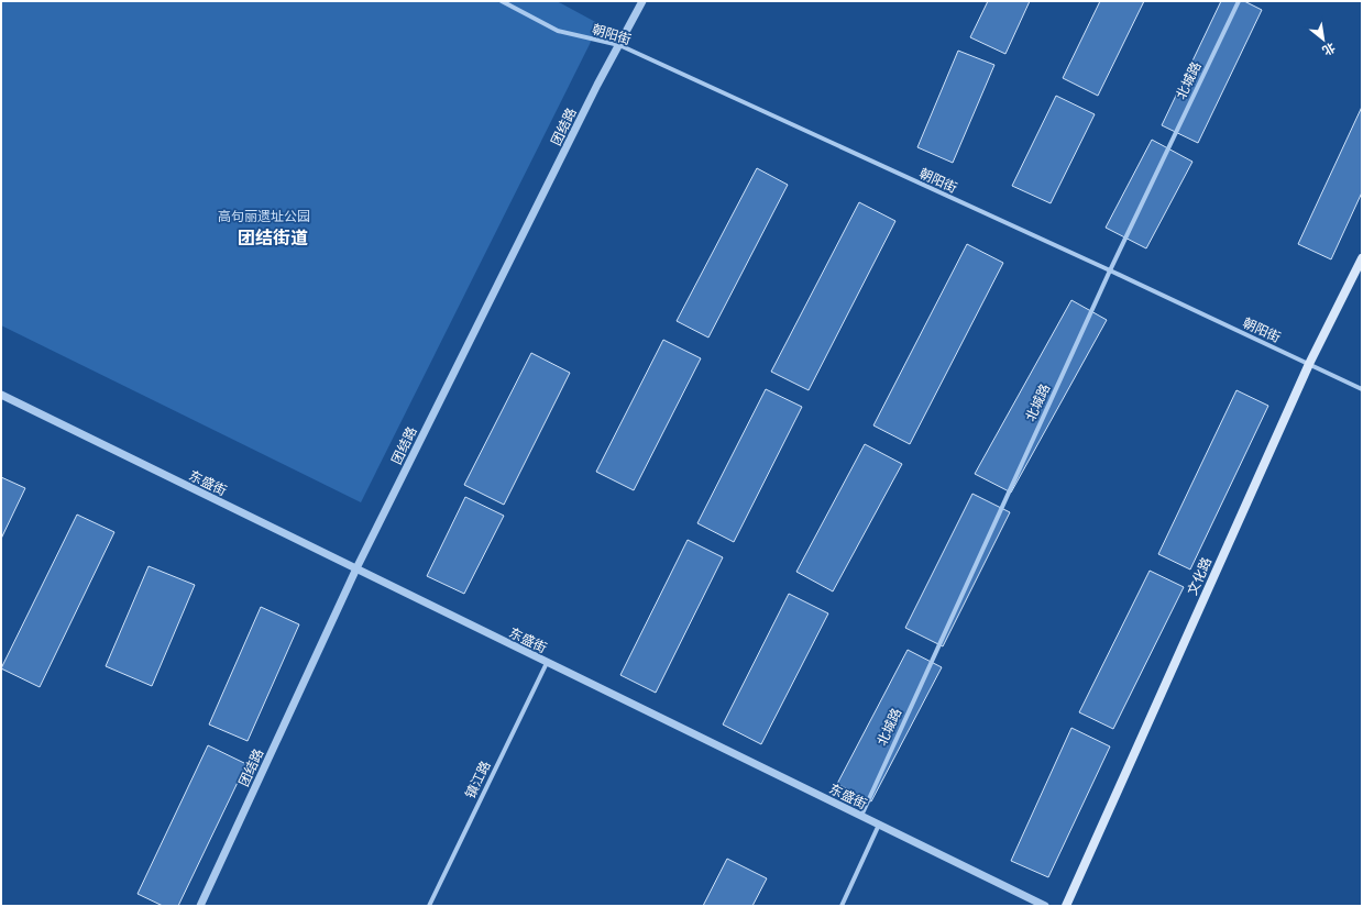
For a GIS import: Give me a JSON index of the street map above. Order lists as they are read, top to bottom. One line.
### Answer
{"streets":{"main road":["文化路"],"street":["朝阳街","北城路","团结路","东盛街","镇江路"]},"crossings":[["朝阳街","北城路"],["朝阳街","团结路"],["朝阳街","文化路"],["北城路","东盛街"],["团结路","东盛街"],["东盛街","镇江路"]],"districts":["团结街道"],"parks":["高句丽遗址公园"],"north":"bottom right"}
